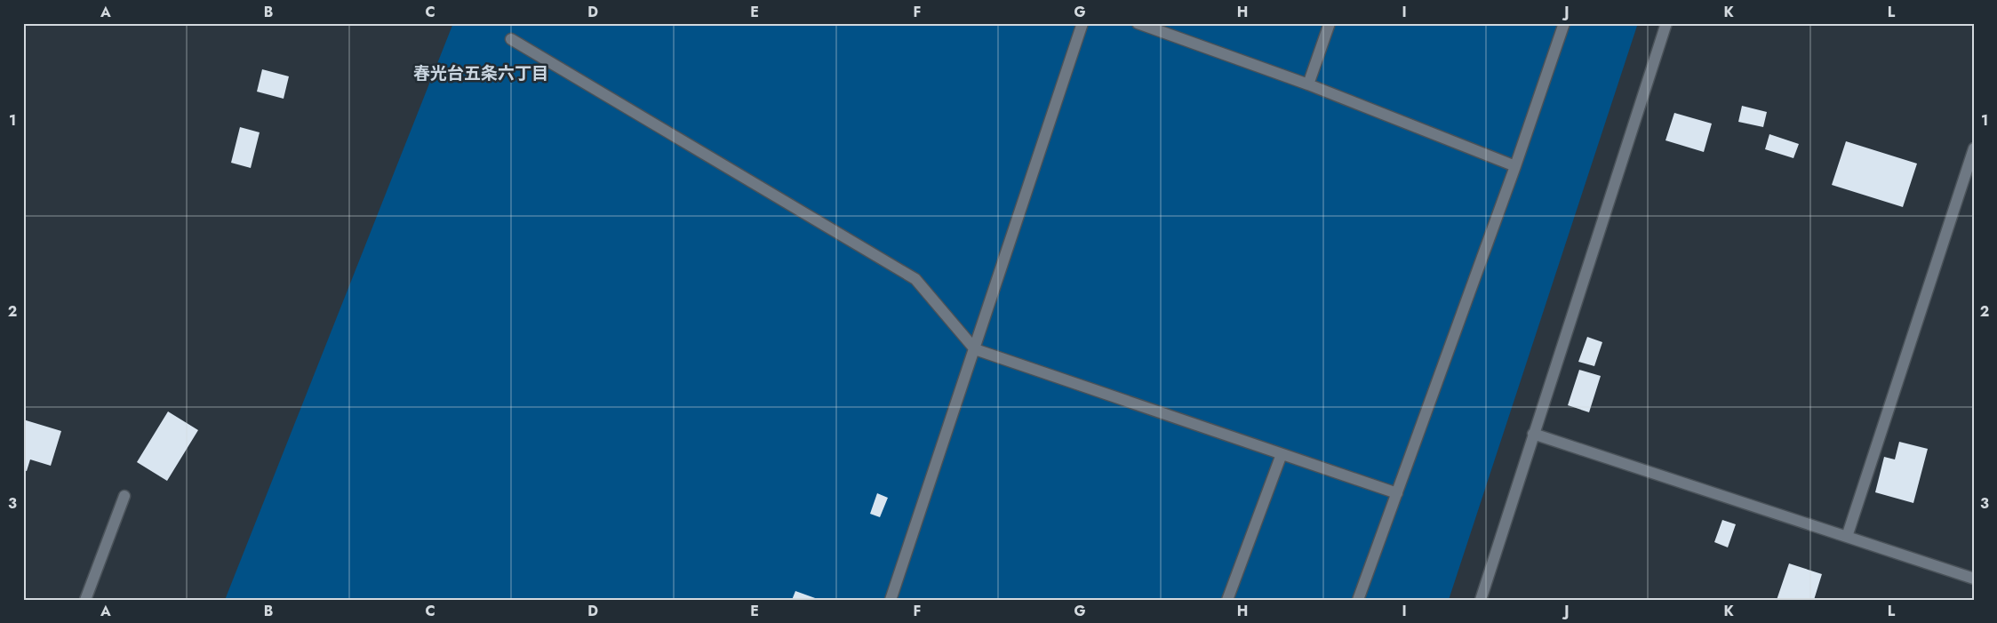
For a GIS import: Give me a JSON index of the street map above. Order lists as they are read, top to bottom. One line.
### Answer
{"districts":["春光台五条六丁目"],"grid":{"columns":["A","B","C","D","E","F","G","H","I","J","K","L"],"rows":["1","2","3"]}}
